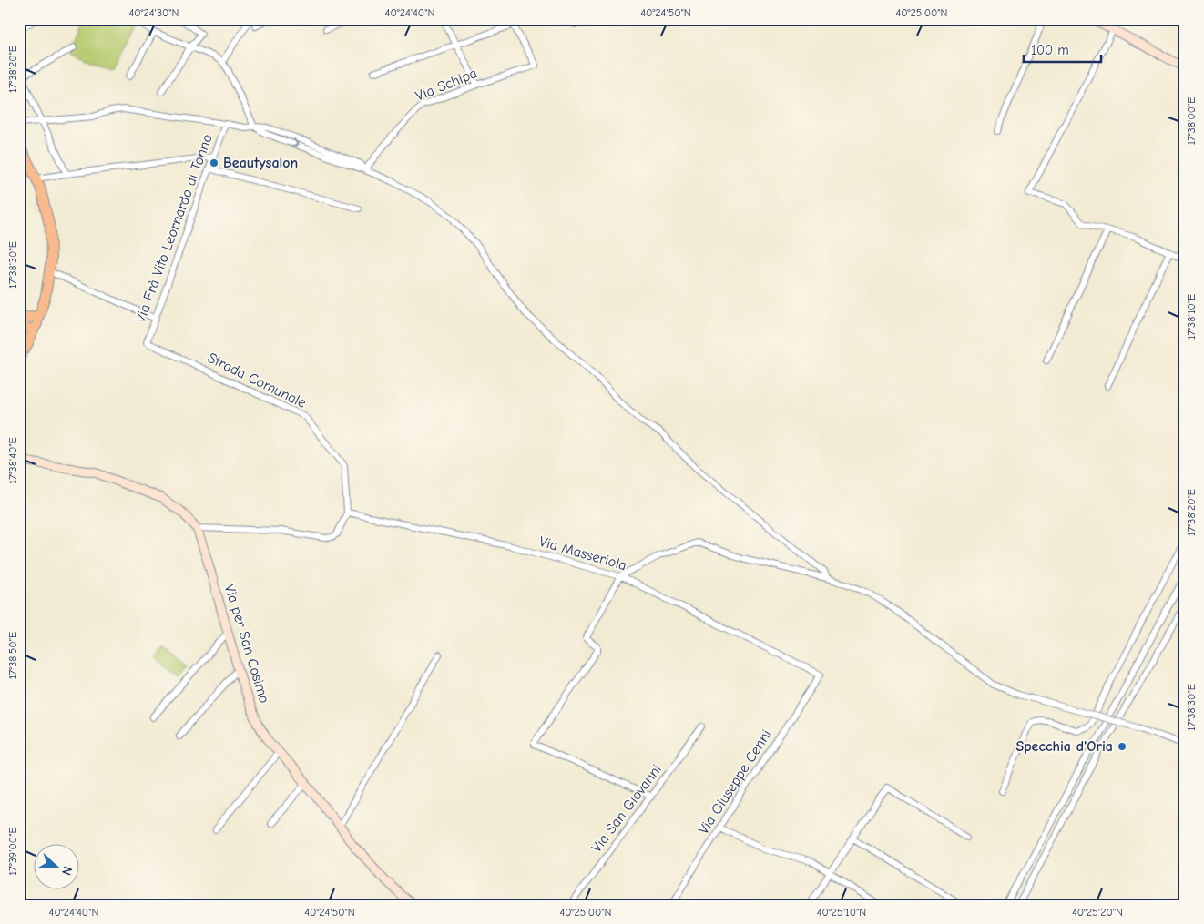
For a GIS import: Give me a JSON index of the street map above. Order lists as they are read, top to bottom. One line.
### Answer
{"streets":{"street":["Via Schipa","Via Frà Vito Leornardo di Tonno","Strada Comunale","Via Masseriola","Via per San Cosimo","Via Giuseppe Cenni","Via San Giovanni"]},"crossings":[["Via Frà Vito Leornardo di Tonno","Strada Comunale"],["Strada Comunale","Via Masseriola"],["Strada Comunale","Via per San Cosimo"],["Via Masseriola","Via Giuseppe Cenni"]],"places":["Beautysalon","Specchia d'Oria"],"scale_bar":"100 m","north":"right","coordinates":["40°24'30\"N","40°24'40\"N","40°24'50\"N","40°25'00\"N","17°38'20\"E","17°38'00\"E","17°38'30\"E","17°38'10\"E","17°38'40\"E","17°38'50\"E","17°39'00\"E","40°25'10\"N","40°25'20\"N"]}
